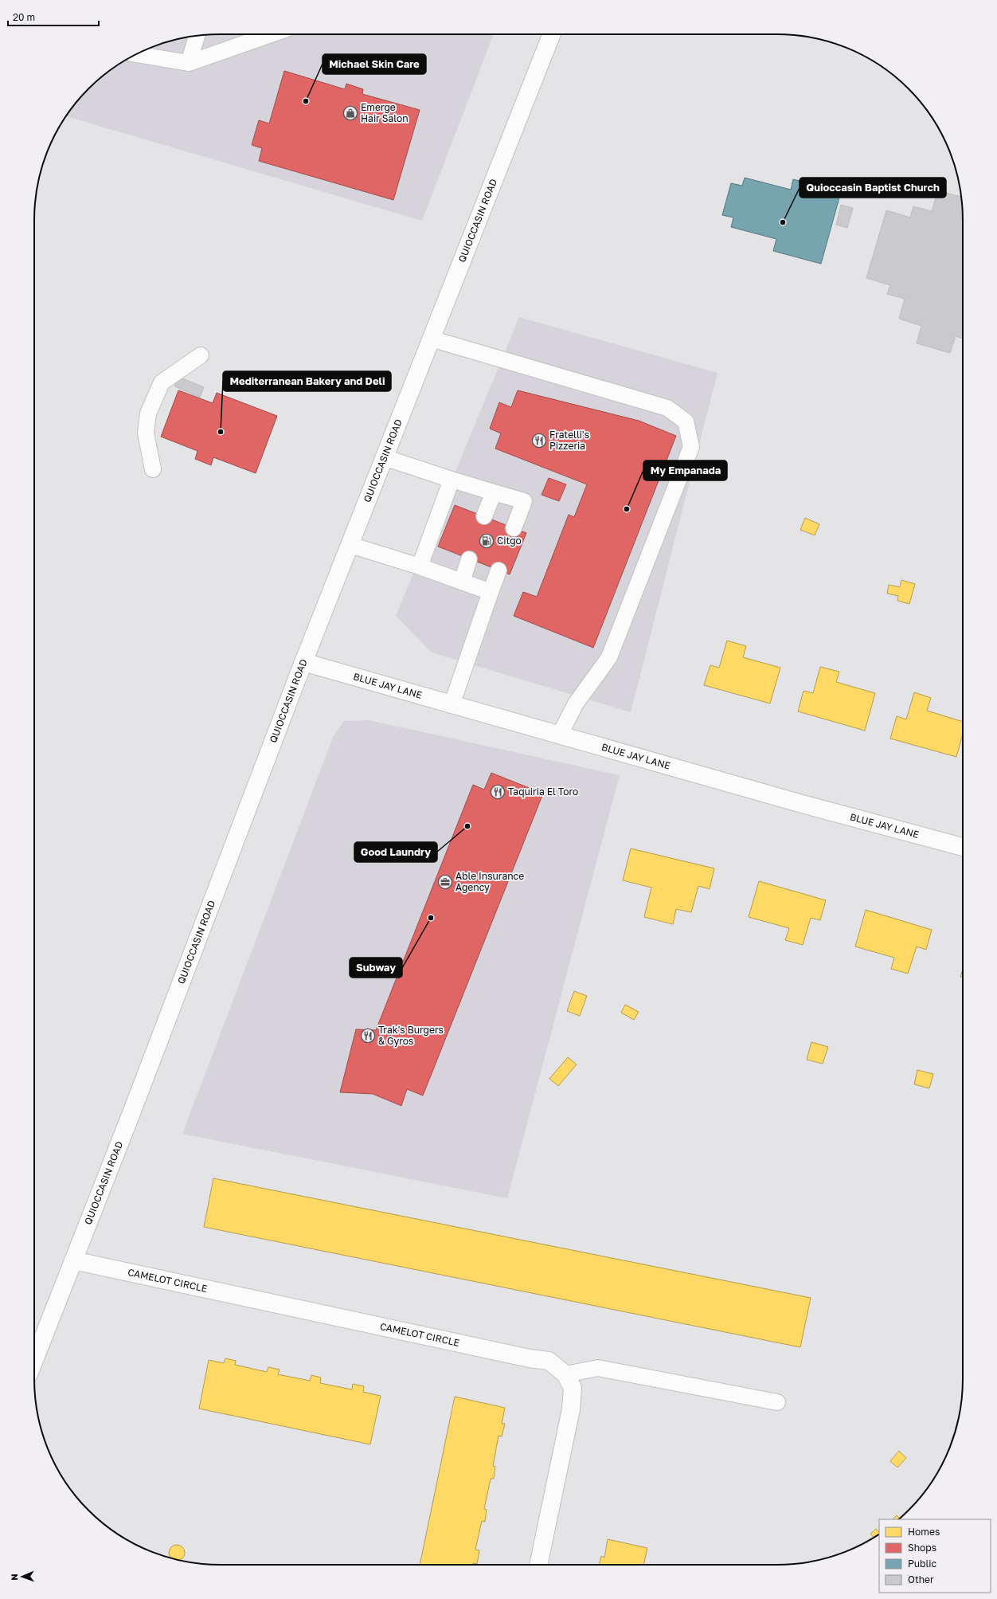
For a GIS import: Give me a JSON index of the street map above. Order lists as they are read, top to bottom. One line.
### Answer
{"streets":{"main road":["QUIOCCASIN ROAD","BLUE JAY LANE","CAMELOT CIRCLE"]},"crossings":[["QUIOCCASIN ROAD","BLUE JAY LANE"],["QUIOCCASIN ROAD","CAMELOT CIRCLE"]],"places":{"other":["Michael Skin Care","Quioccasin Baptist Church","Mediterranean Bakery and Deli","My Empanada","Good Laundry","Subway"],"shop":["Emerge Hair Salon"],"restaurant":["Fratelli's Pizzeria","Taquiria El Toro","Trak's Burgers & Gyros"],"fuel station":["Citgo"],"office":["Able Insurance Agency"]},"legend":["Homes","Shops","Public","Other"],"scale_bar":"20 m","north":"left"}
